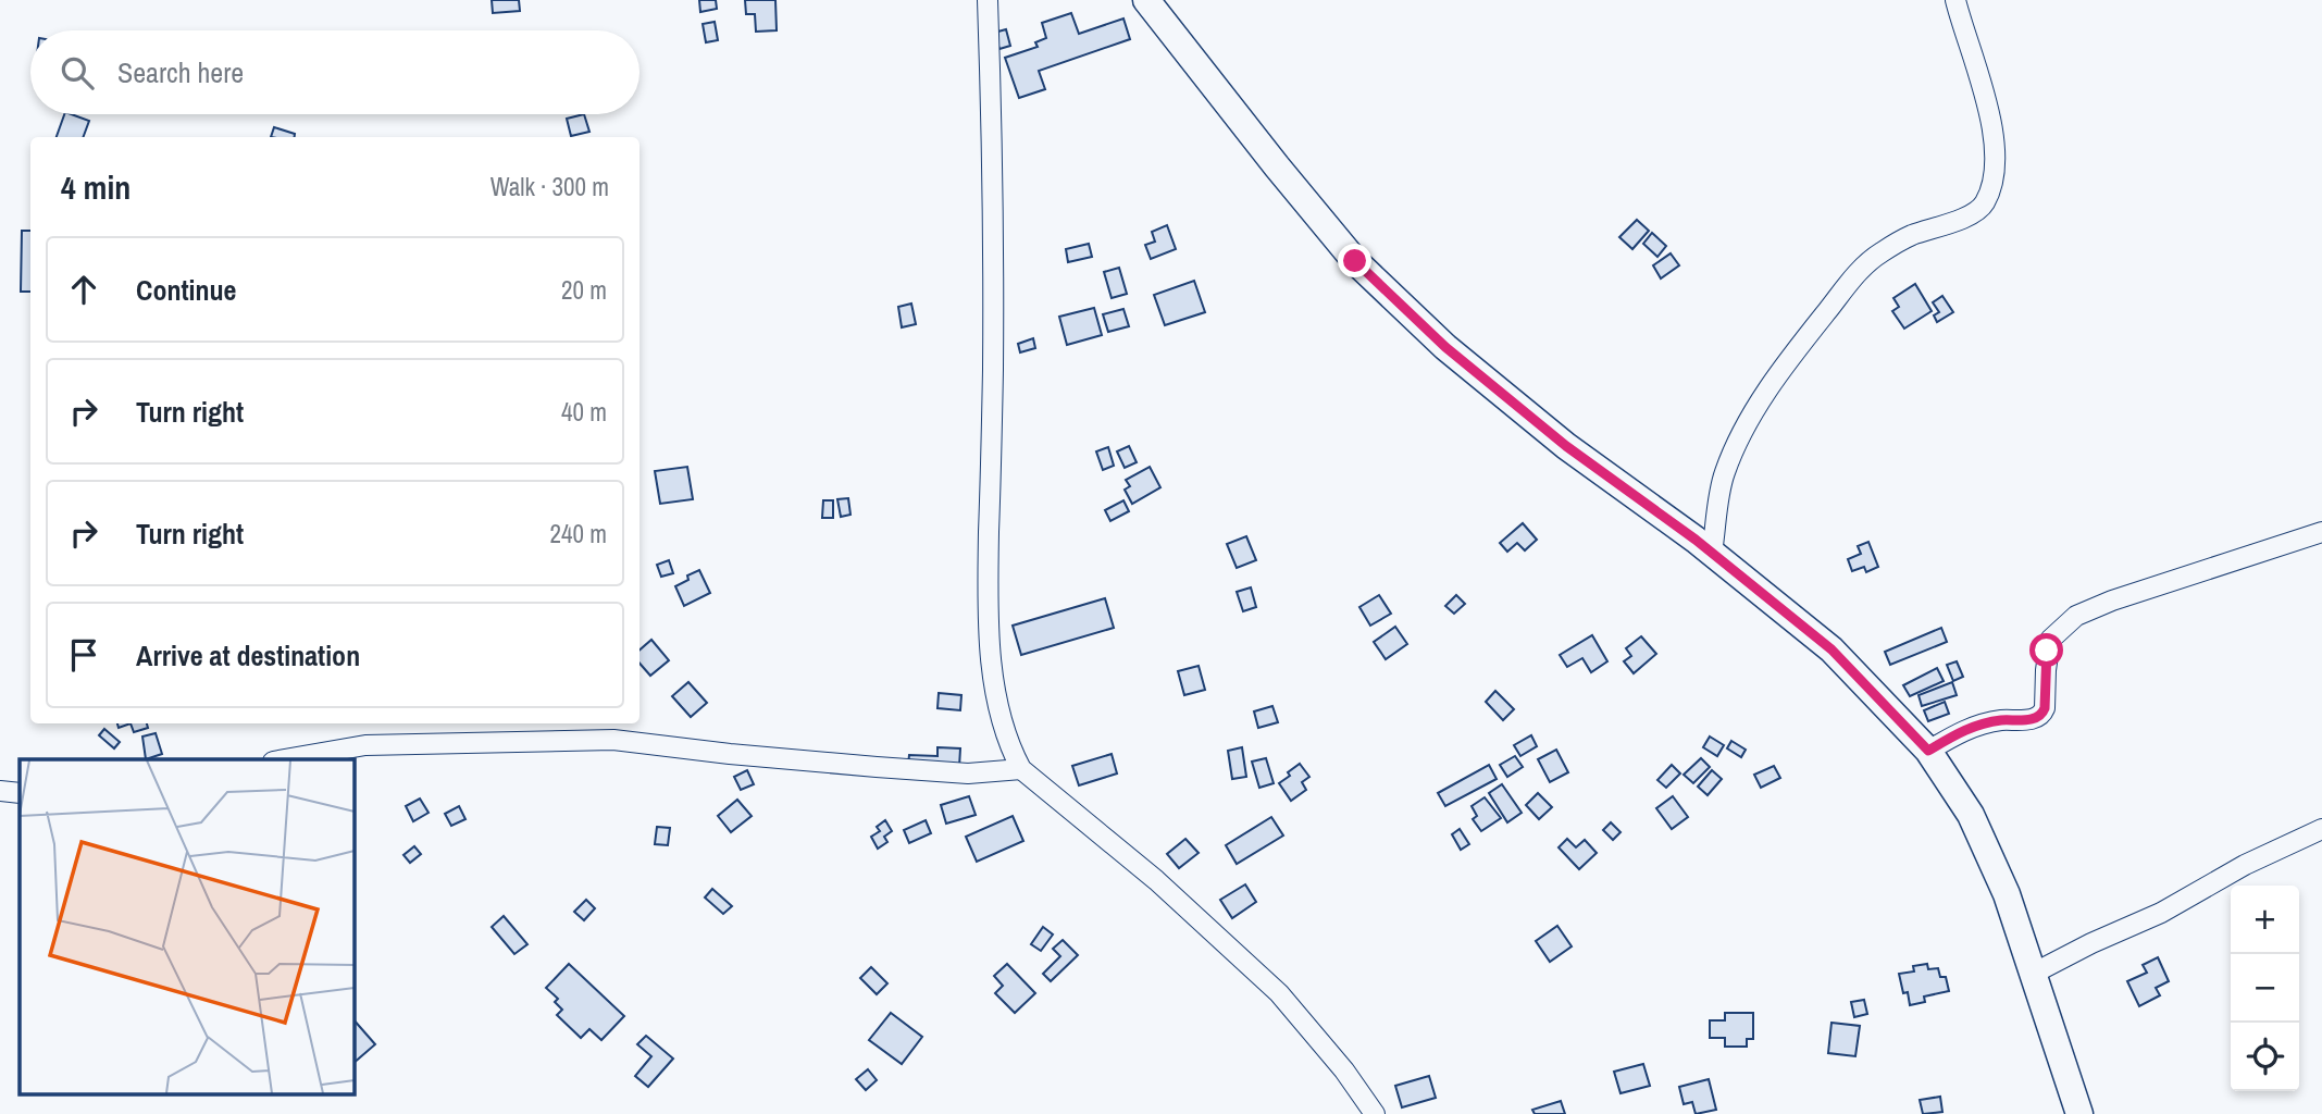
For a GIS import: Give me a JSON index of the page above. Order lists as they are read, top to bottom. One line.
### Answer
{"page":{"search":"Search here","heading":["4 min","Walk · 300 m"],"list":[["Continue","20 m"],["Turn right","40 m"],["Turn right","240 m"],"Arrive at destination"],"map_buttons":["+","−"]}}
